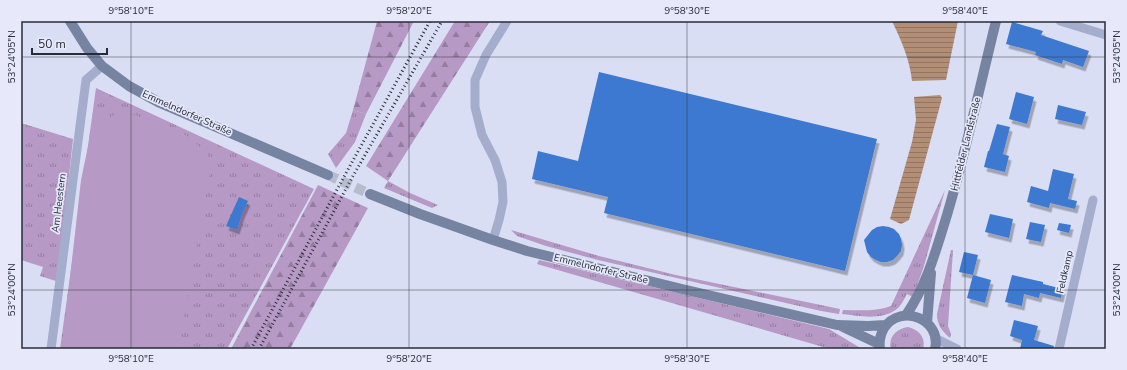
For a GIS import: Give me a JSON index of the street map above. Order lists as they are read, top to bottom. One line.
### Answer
{"streets":{"street":["Emmelndorfer Straße","Hittfelder Landstraße","Am Heestern","Feldkamp"]},"crossings":[["Emmelndorfer Straße","Am Heestern"]],"scale_bar":"50 m","coordinates":["9°58'10\"E","9°58'20\"E","9°58'30\"E","9°58'40\"E","53°24'05\"N","53°24'00\"N"]}
